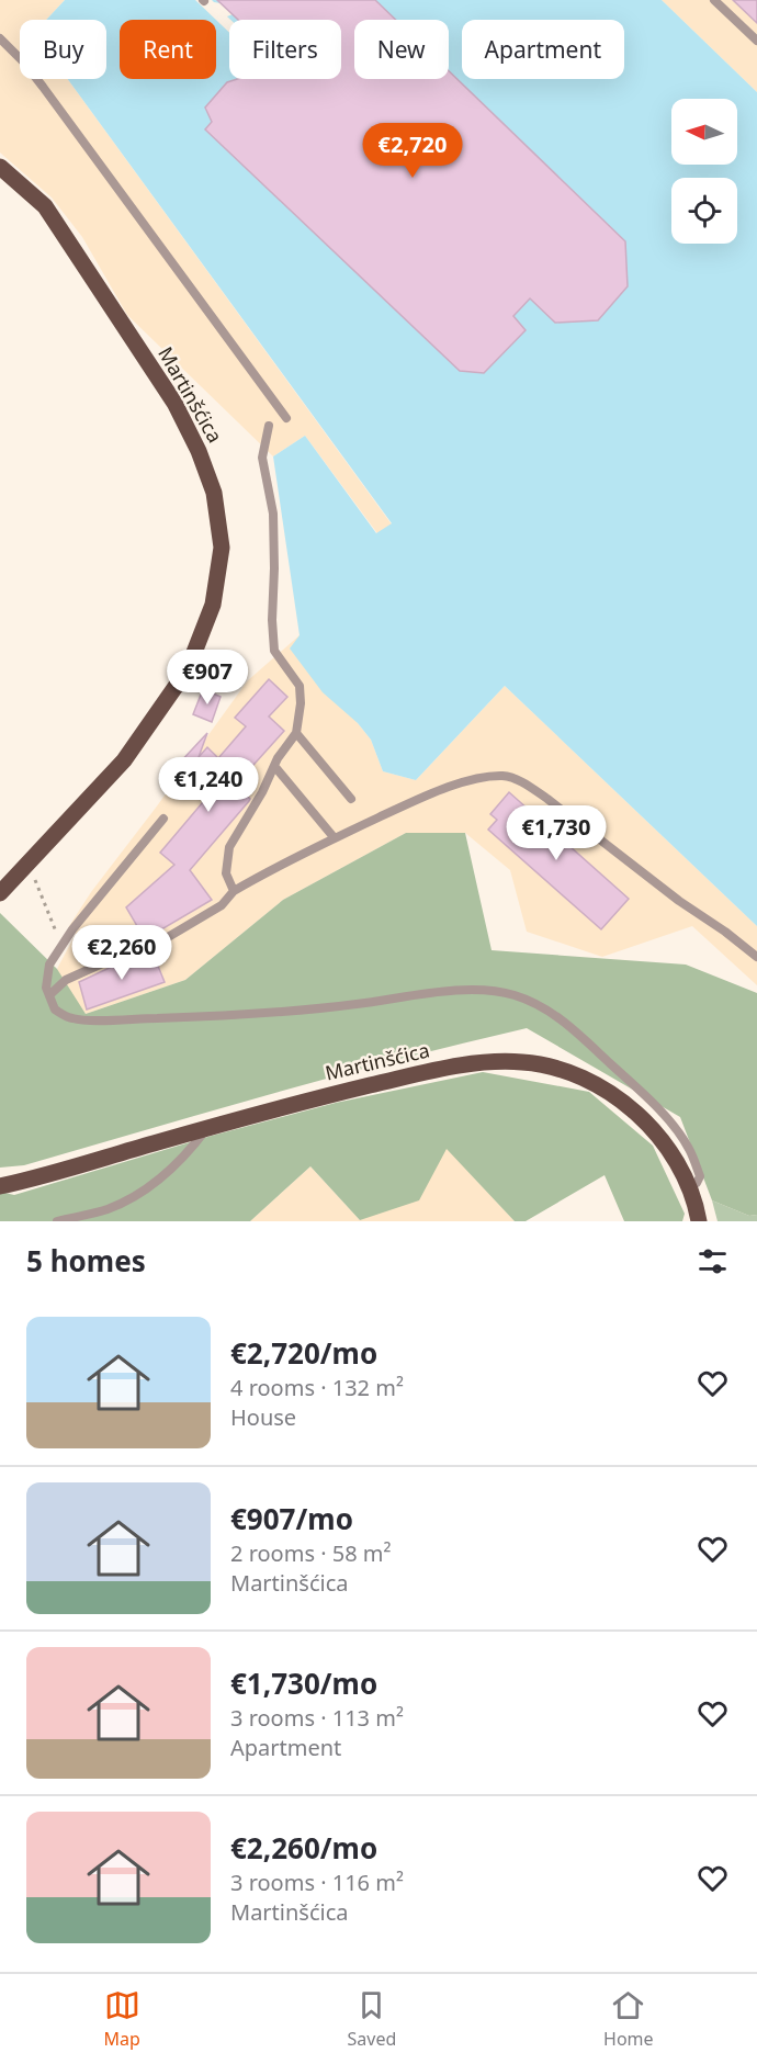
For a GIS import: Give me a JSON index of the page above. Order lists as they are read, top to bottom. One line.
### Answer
{"streets":{"main road":["Martinšćica"]},"north":"left","page":{"chip":["Buy","Rent","Filters","New","Apartment"],"price":["€2,720","€907","€1,240","€1,730","€2,260"],"heading":"5 homes","list":[{"name":"€2,720/mo","note":"4 rooms · 132 m² · House"},{"name":"€907/mo","note":"2 rooms · 58 m² · Martinšćica"},{"name":"€1,730/mo","note":"3 rooms · 113 m² · Apartment"},{"name":"€2,260/mo","note":"3 rooms · 116 m² · Martinšćica"}],"tabs":["Map","Saved","Home"]}}
